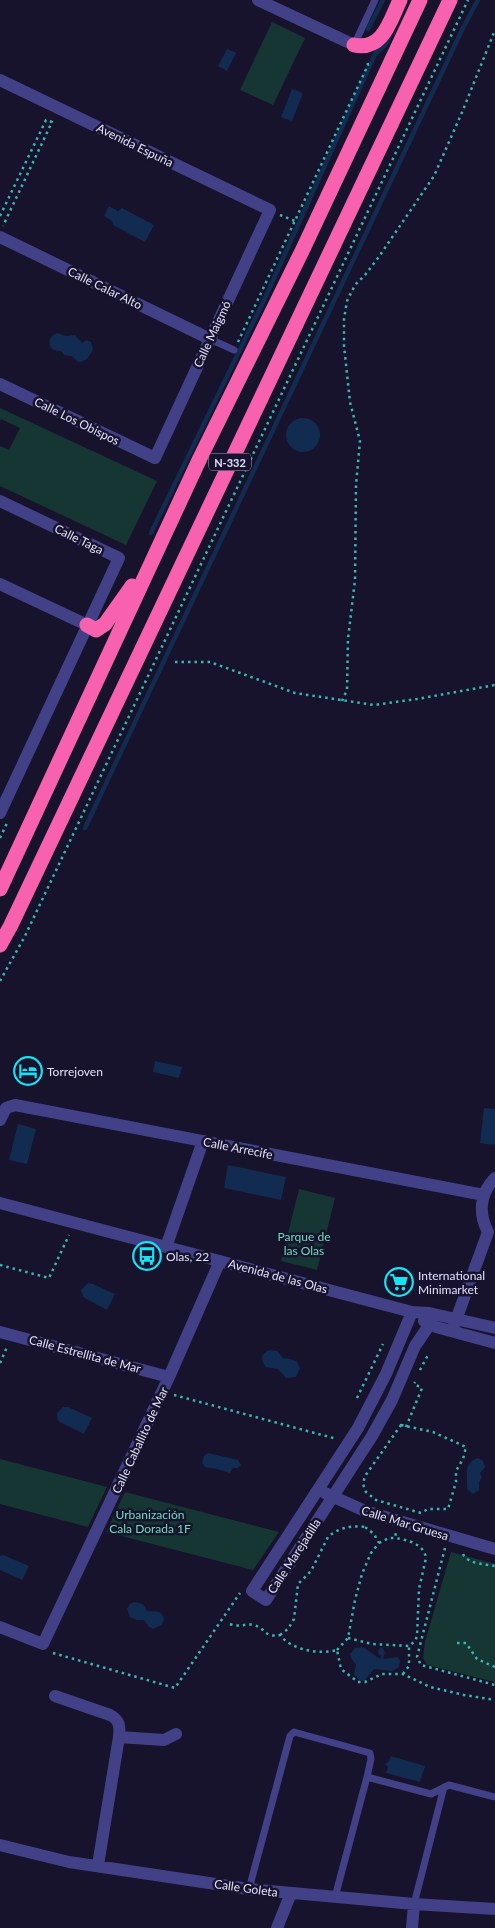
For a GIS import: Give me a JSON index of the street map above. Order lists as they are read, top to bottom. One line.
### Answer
{"streets":{"highway":["N-332"],"street":["Avenida Espuña","Calle Calar Alto","Calle Maigmó","Calle Los Obispos","Calle Taga","Calle Arrecife","Avenida de las Olas","Calle Estrellita de Mar","Calle Caballito de Mar","Calle Mar Gruesa","Calle Marejadilla","Calle Goleta"]},"crossings":[["Avenida Espuña","Calle Maigmó"],["Calle Calar Alto","Calle Maigmó"],["Calle Maigmó","Calle Los Obispos"],["Avenida de las Olas","Calle Caballito de Mar"],["Avenida de las Olas","Calle Marejadilla"],["Calle Estrellita de Mar","Calle Caballito de Mar"],["Calle Mar Gruesa","Calle Marejadilla"]],"parks":["Parque de las Olas","Urbanización Cala Dorada 1F"],"places":{"hotel":["Torrejoven"],"bus stop":["Olas, 22"],"supermarket":["International Minimarket"]}}
